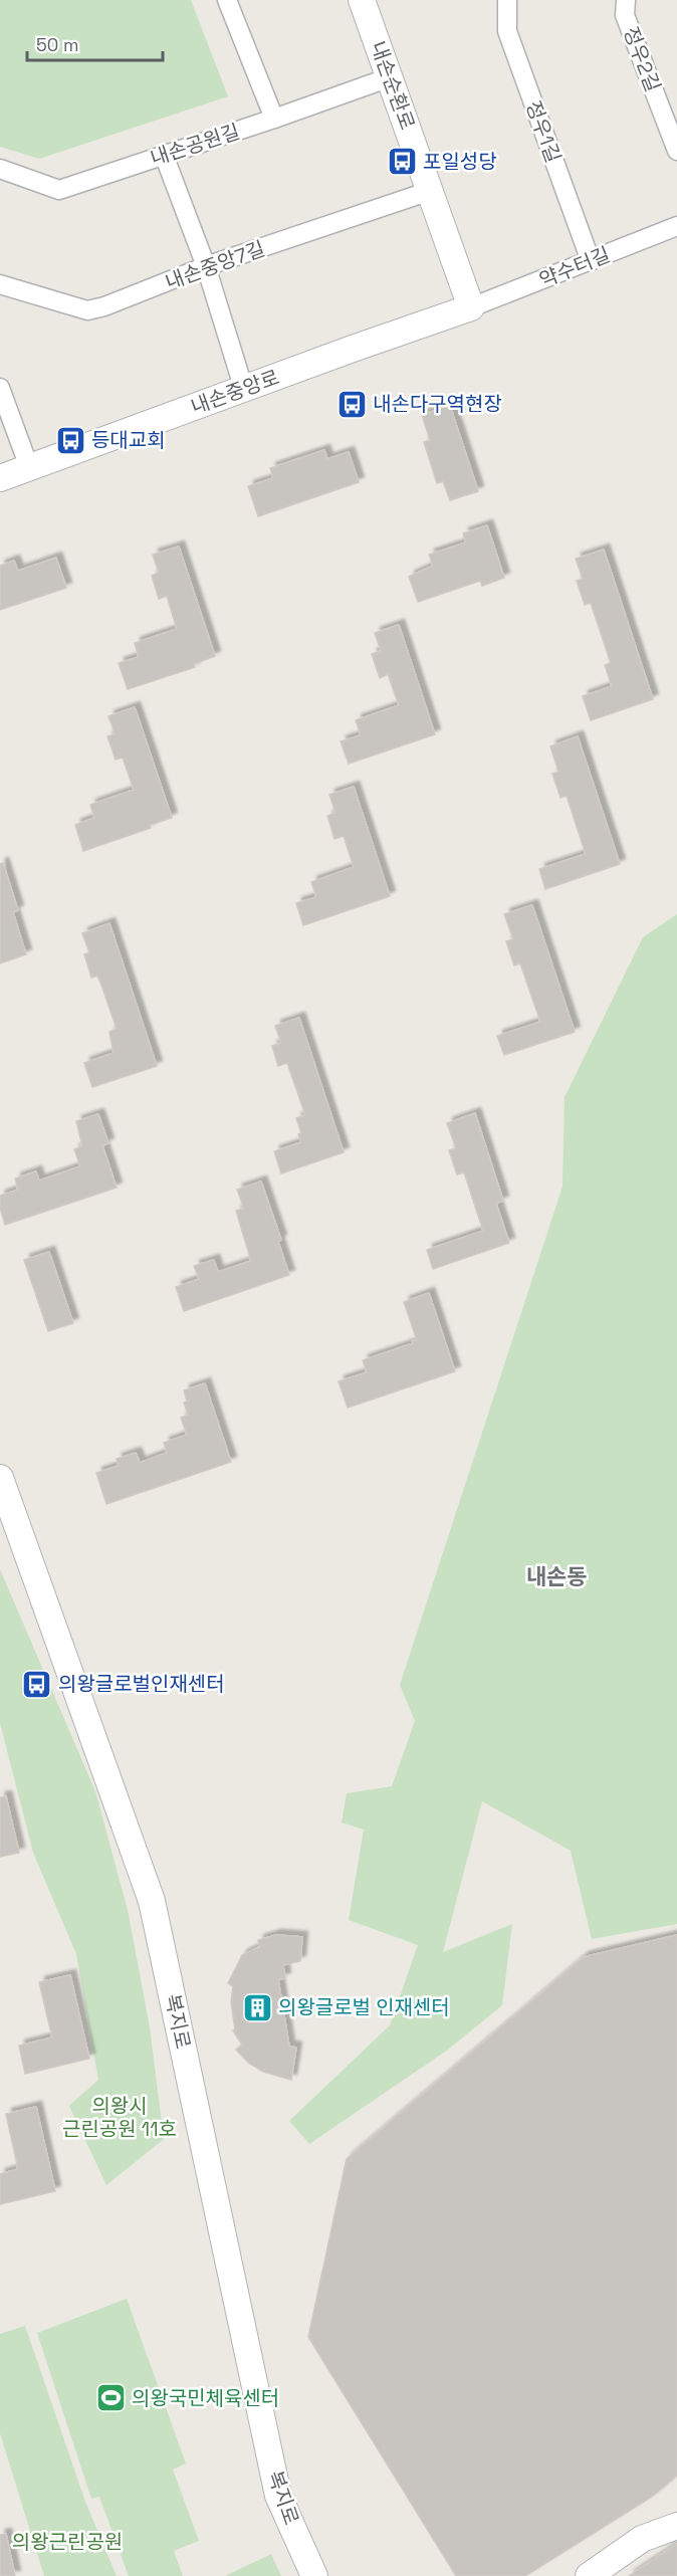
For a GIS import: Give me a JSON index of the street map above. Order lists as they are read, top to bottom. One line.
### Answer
{"streets":{"street":["정우2길","내손순환로","정우1길","내손공원길","내손중앙7길","약수터길","내손중앙로","복지로"]},"crossings":[["내손순환로","내손공원길"],["내손순환로","내손중앙7길"],["내손순환로","약수터길"],["내손순환로","내손중앙로"],["정우1길","약수터길"],["약수터길","내손중앙로"]],"districts":["내손동"],"parks":["의왕시 근린공원 11호","의왕근린공원"],"places":{"bus stop":["포일성당","내손다구역현장","등대교회","의왕글로벌인재센터"],"building":["의왕글로벌 인재센터"],"sports":["의왕국민체육센터"]},"scale_bar":"50 m"}
